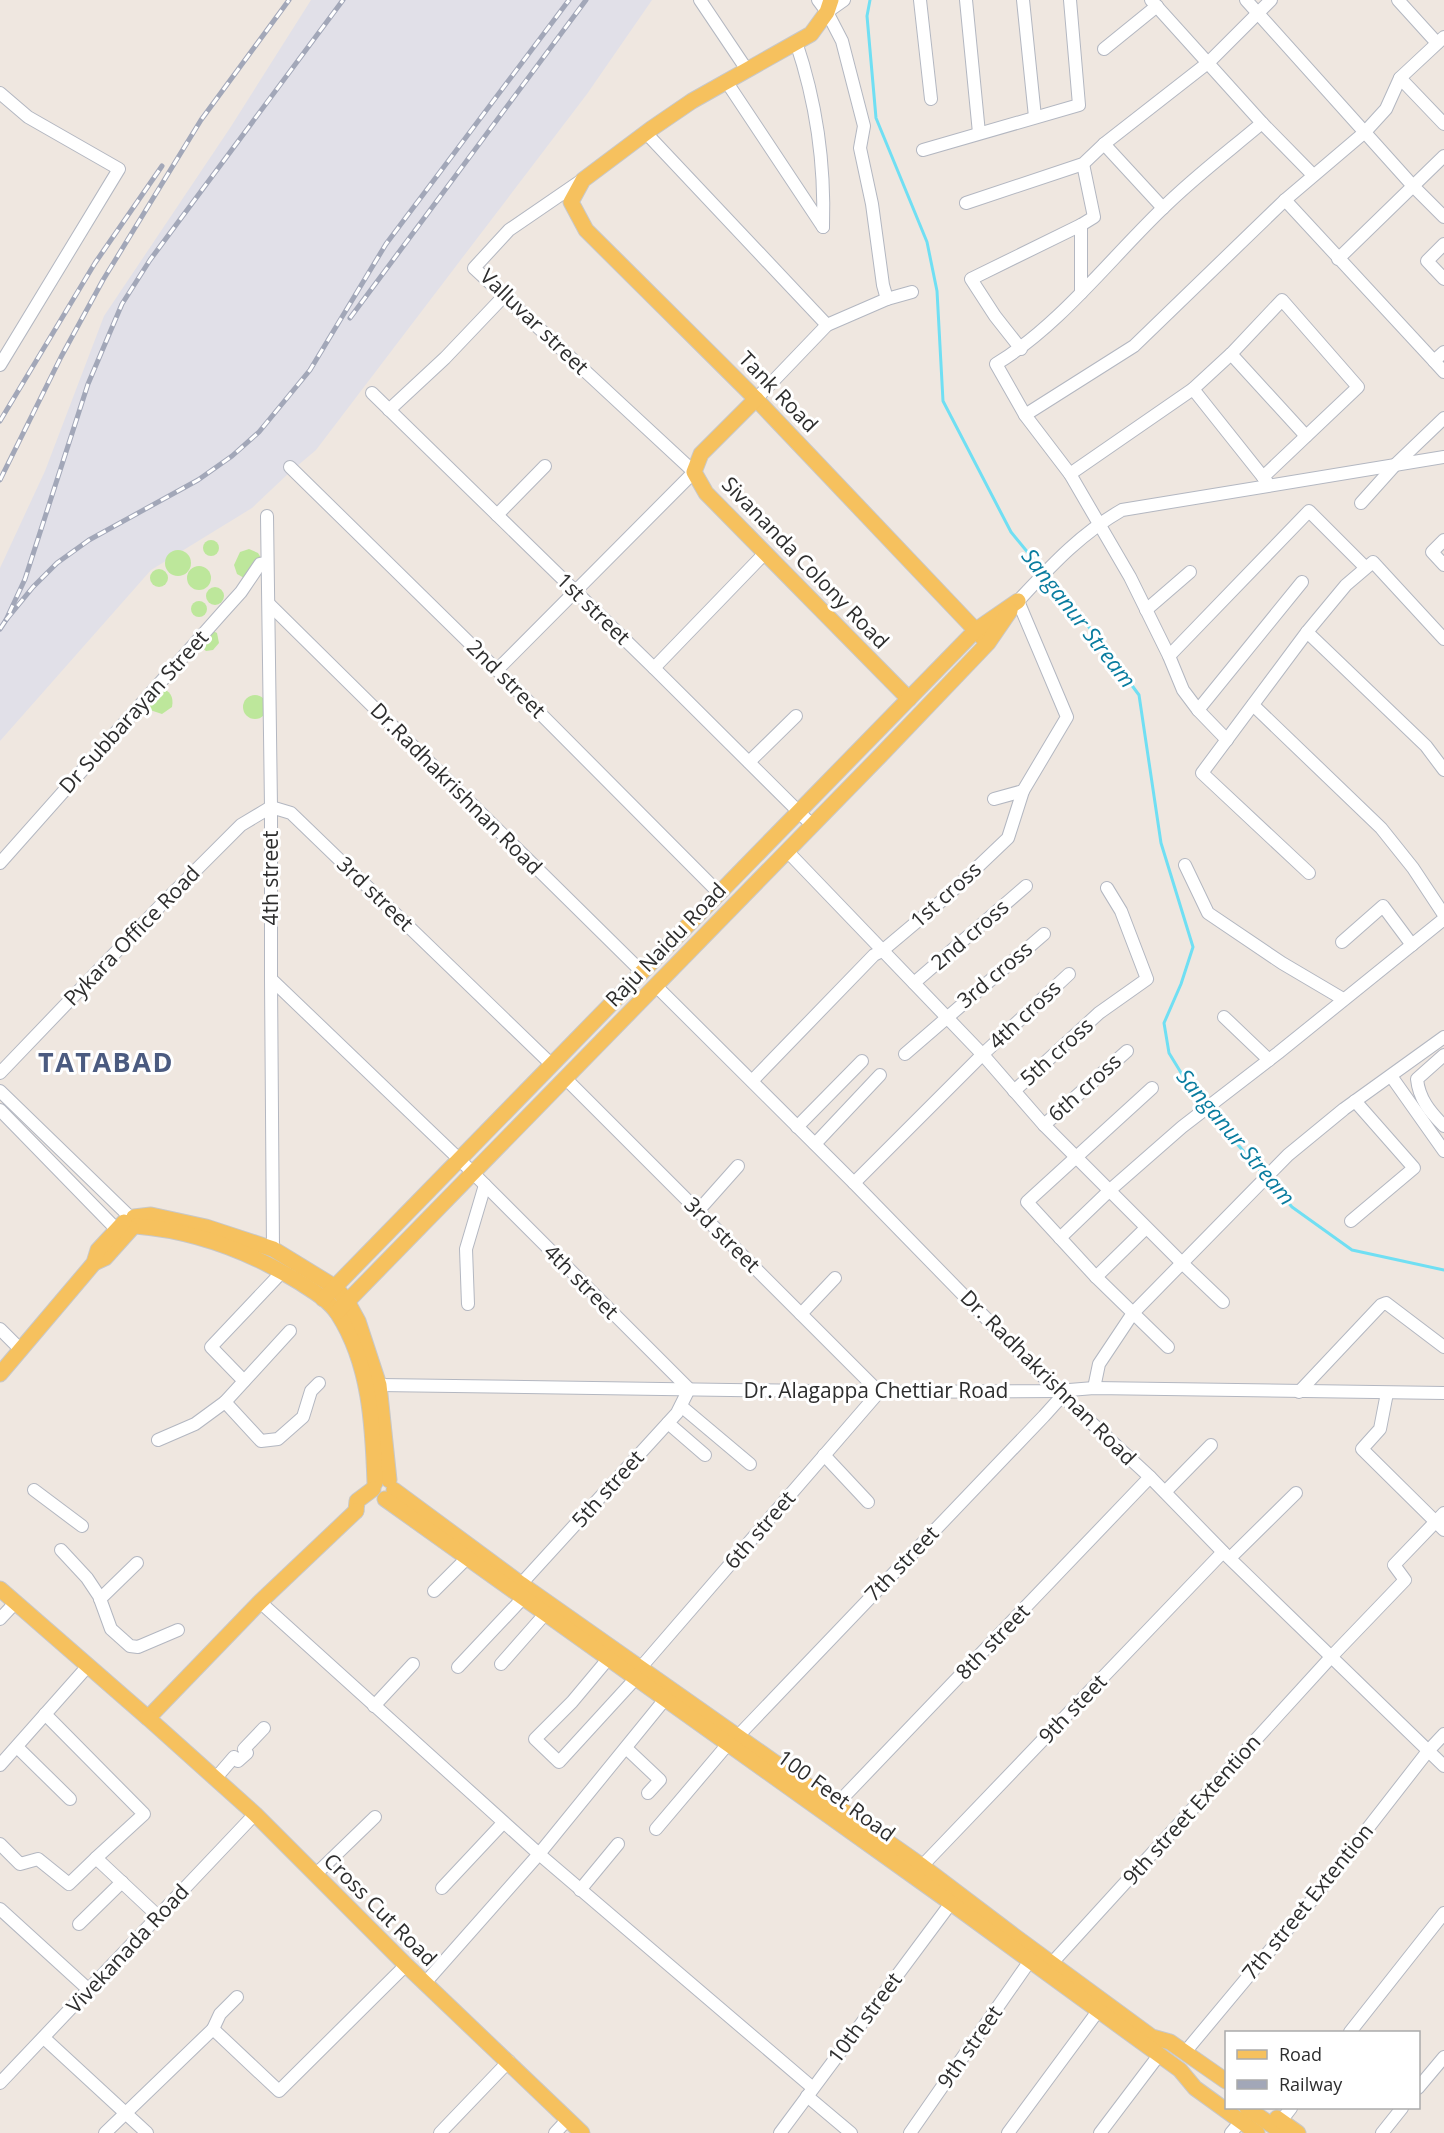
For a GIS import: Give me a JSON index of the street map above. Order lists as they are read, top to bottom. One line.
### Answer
{"streets":{"main road":["Tank Road","Sivananda Colony Road","Raju Naidu Road","100 Feet Road","Cross Cut Road"],"street":["Valluvar street","1st street","2nd street","Dr Subbarayan Street","Dr.Radhakrishnan Road","4th street","3rd street","1st cross","2nd cross","Pykara Office Road","3rd cross","4th cross","5th cross","6th cross","Dr. Radhakrishnan Road","Dr. Alagappa Chettiar Road","5th street","6th street","7th street","8th street","9th steet","9th street Extention","7th street Extention","Vivekanada Road","10th street","9th street"]},"crossings":[["Valluvar street","Tank Road"],["Valluvar street","Sivananda Colony Road"],["Tank Road","Sivananda Colony Road"],["Tank Road","Raju Naidu Road"],["Sivananda Colony Road","Raju Naidu Road"],["1st street","Raju Naidu Road"],["2nd street","Raju Naidu Road"],["Dr Subbarayan Street","4th street"],["Dr.Radhakrishnan Road","4th street"],["Dr.Radhakrishnan Road","Raju Naidu Road"],["4th street","3rd street"],["4th street","Pykara Office Road"],["4th street","Raju Naidu Road"],["4th street","Dr. Alagappa Chettiar Road"],["4th street","5th street"],["3rd street","Pykara Office Road"],["3rd street","Raju Naidu Road"],["3rd street","Dr. Alagappa Chettiar Road"],["3rd street","6th street"],["1st cross","Dr. Radhakrishnan Road"],["Raju Naidu Road","Dr. Radhakrishnan Road"],["4th cross","Dr. Radhakrishnan Road"],["Dr. Radhakrishnan Road","Dr. Alagappa Chettiar Road"],["Dr. Radhakrishnan Road","7th street"],["Dr. Radhakrishnan Road","8th street"],["Dr. Radhakrishnan Road","9th steet"],["Dr. Radhakrishnan Road","9th street Extention"],["Dr. Radhakrishnan Road","7th street Extention"],["Dr. Alagappa Chettiar Road","5th street"],["Dr. Alagappa Chettiar Road","6th street"],["Dr. Alagappa Chettiar Road","7th street"],["5th street","100 Feet Road"],["6th street","100 Feet Road"],["7th street","100 Feet Road"],["8th street","100 Feet Road"],["9th steet","100 Feet Road"],["100 Feet Road","9th street Extention"],["100 Feet Road","7th street Extention"],["100 Feet Road","10th street"],["100 Feet Road","9th street"],["Cross Cut Road","Vivekanada Road"]],"districts":["TATABAD"],"water":["Sanganur Stream"],"legend":["Road","Railway"]}
